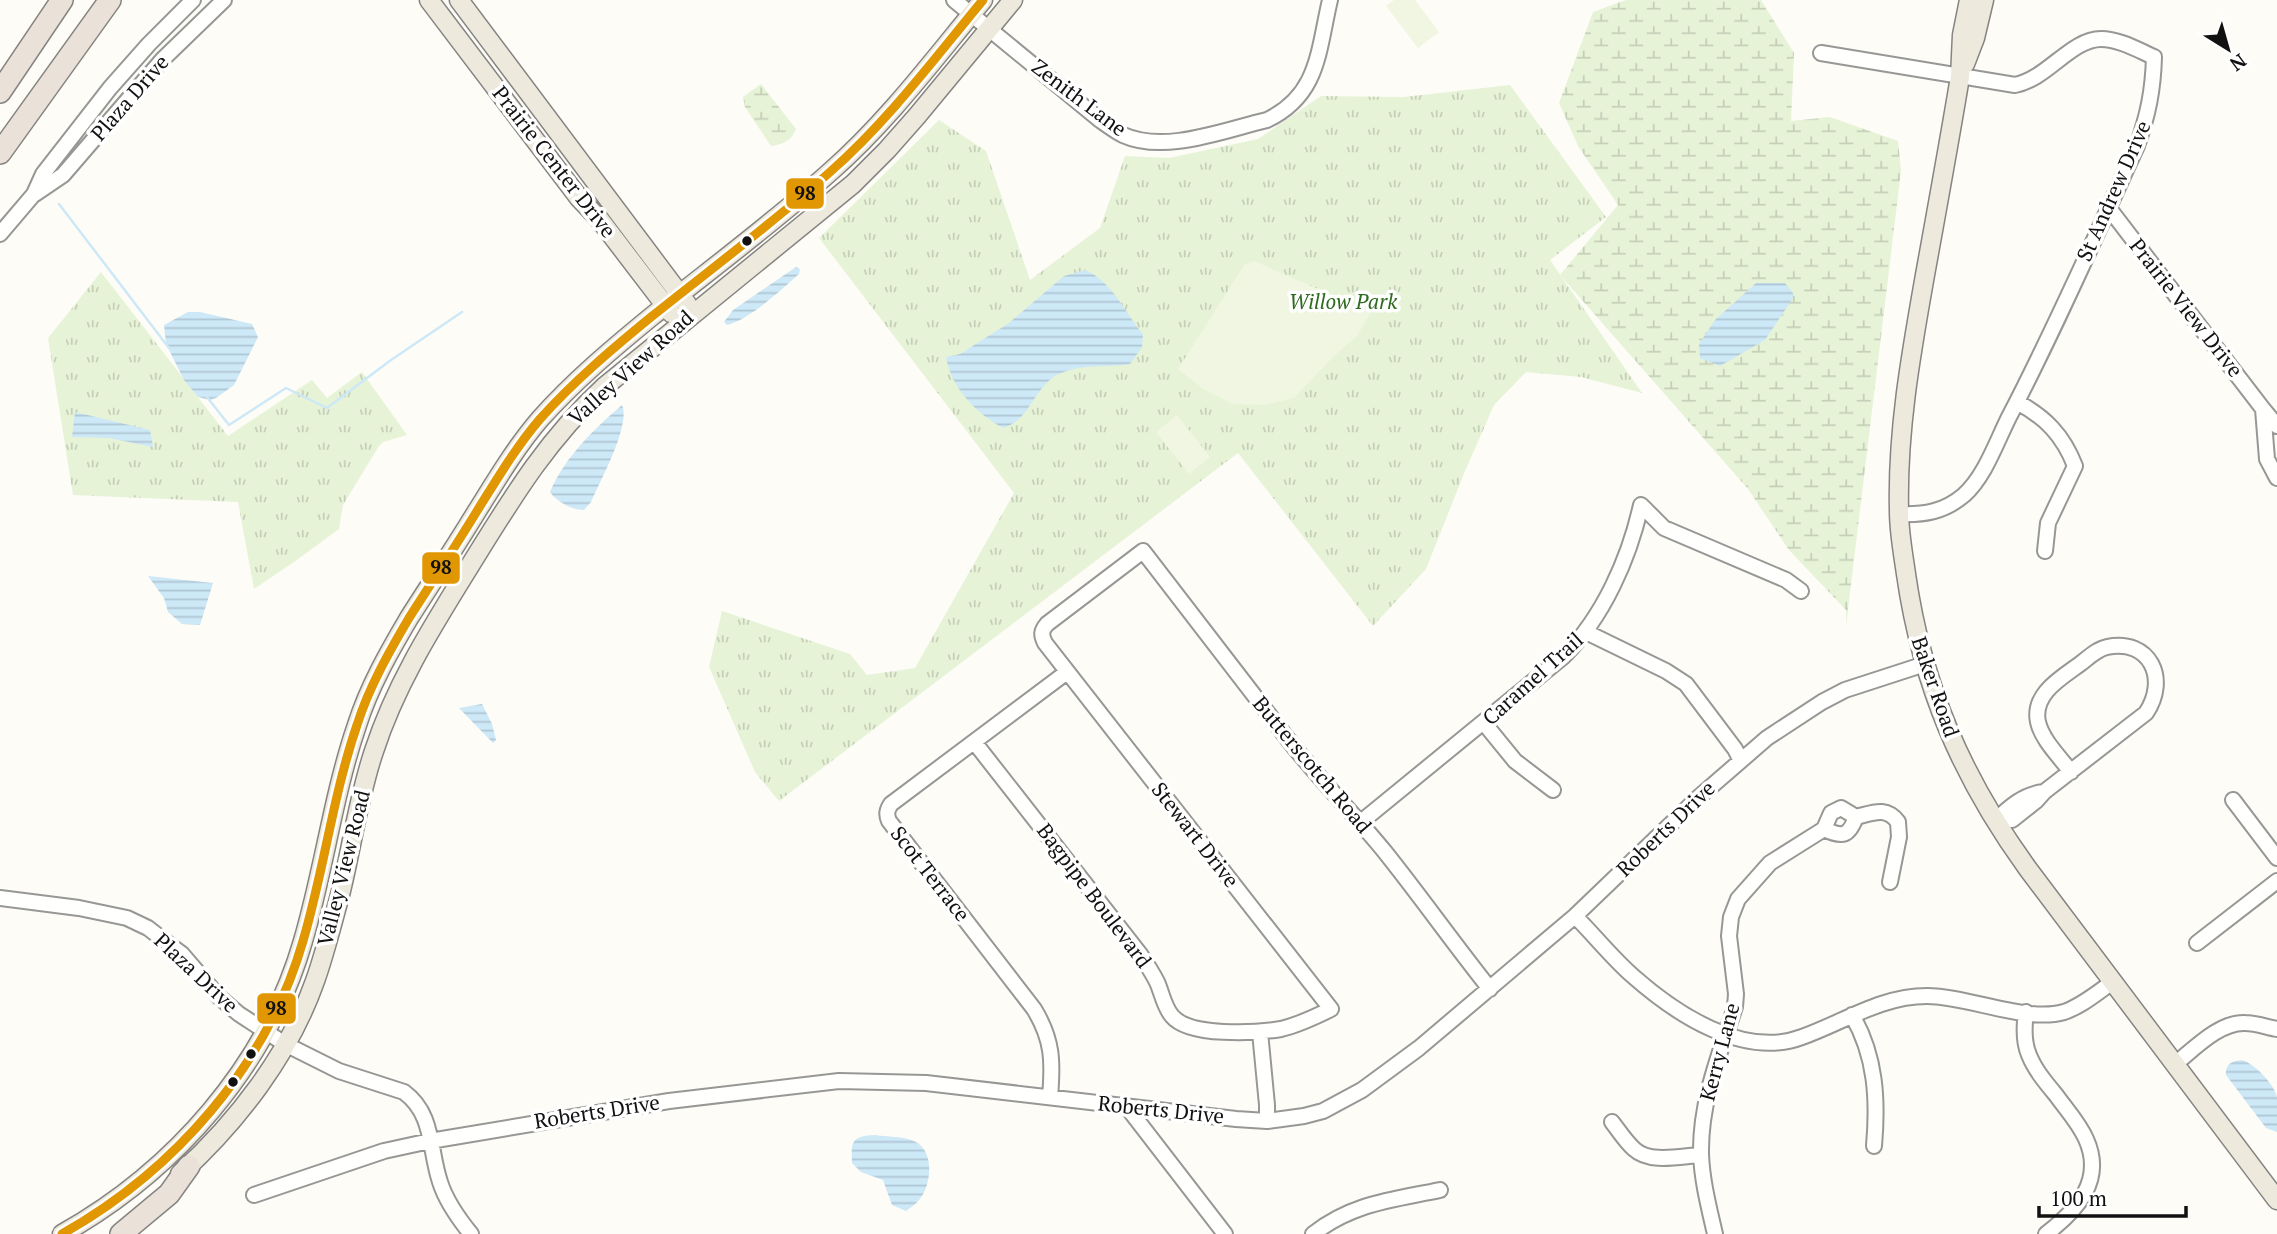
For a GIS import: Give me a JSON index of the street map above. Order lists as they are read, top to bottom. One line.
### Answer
{"streets":{"main road":["Prairie Center Drive","Valley View Road","Baker Road"],"street":["Plaza Drive","Zenith Lane","St Andrew Drive","Prairie View Drive","Caramel Trail","Butterscotch Road","Roberts Drive","Stewart Drive","Scot Terrace","Bagpipe Boulevard","Kerry Lane"]},"crossings":[["Plaza Drive","Valley View Road"],["Plaza Drive","Roberts Drive"],["Zenith Lane","Valley View Road"],["Prairie Center Drive","Valley View Road"],["St Andrew Drive","Prairie View Drive"],["St Andrew Drive","Baker Road"],["Caramel Trail","Butterscotch Road"],["Baker Road","Roberts Drive"],["Butterscotch Road","Roberts Drive"],["Butterscotch Road","Stewart Drive"],["Roberts Drive","Scot Terrace"],["Stewart Drive","Scot Terrace"],["Stewart Drive","Bagpipe Boulevard"],["Scot Terrace","Bagpipe Boulevard"]],"parks":["Willow Park"],"lines":["transit line 98"],"scale_bar":"100 m","north":"bottom right"}
